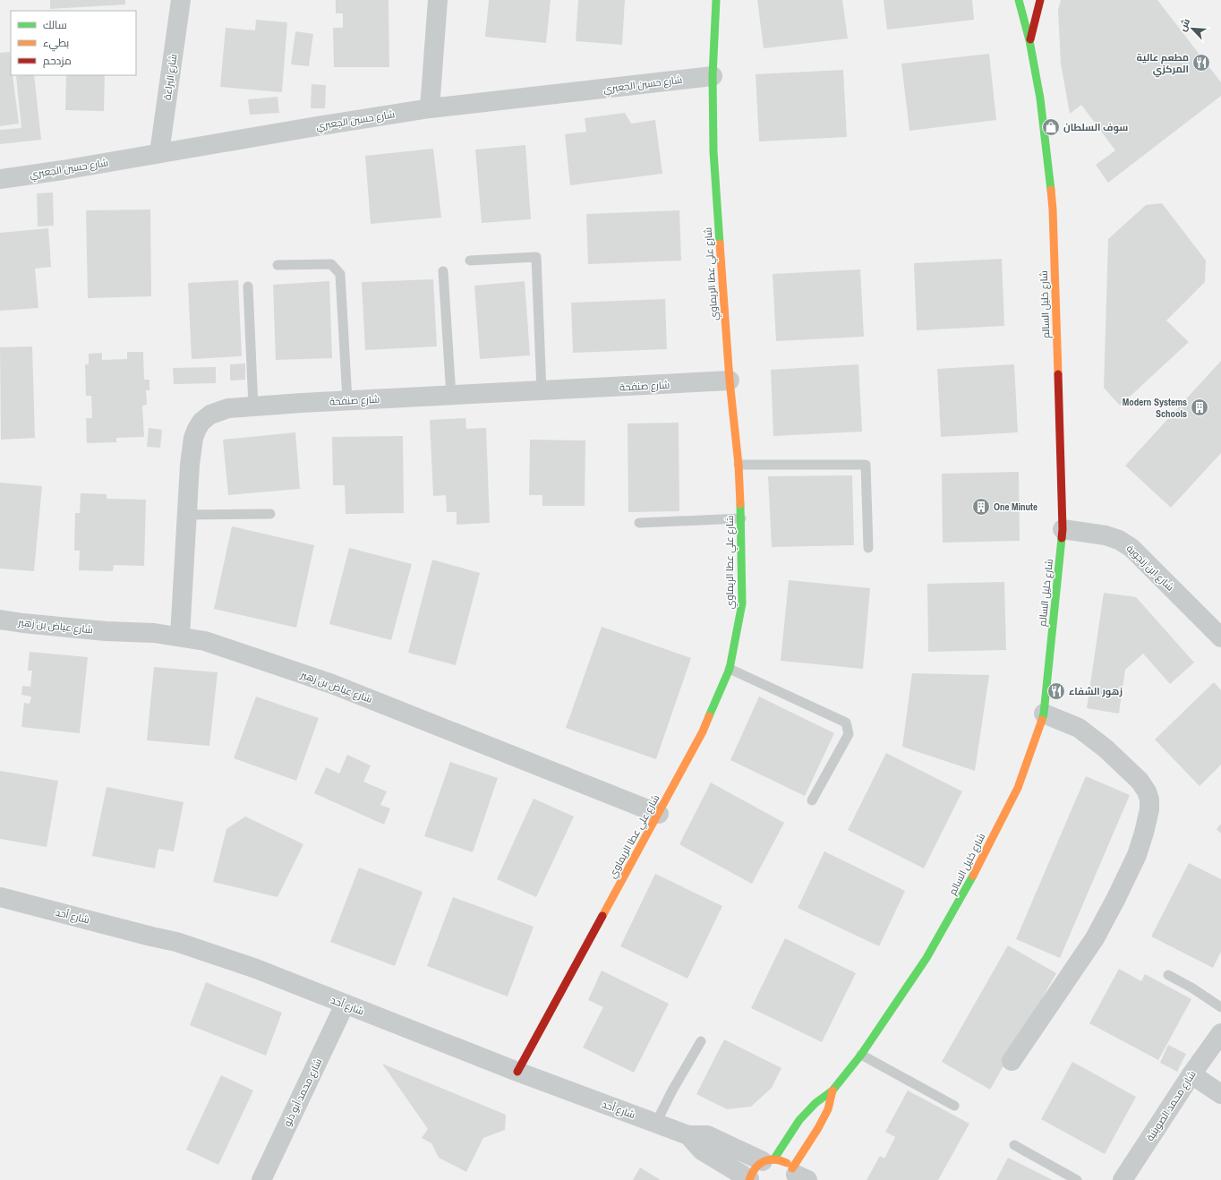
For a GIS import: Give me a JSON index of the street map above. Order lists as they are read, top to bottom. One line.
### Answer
{"streets":{"street":["شارع البراءة","شارع حسين الجعبري","شارع علي عطا الريماوي","شارع خليل السالم","شارع صنفحة","شارع ابن زنجوية","شارع عياض بن زهير","شارع أحد","شارع محمد أبو دلو","شارع محمد الصوينية"]},"crossings":[["شارع البراءة","شارع حسين الجعبري"],["شارع حسين الجعبري","شارع علي عطا الريماوي"],["شارع علي عطا الريماوي","شارع صنفحة"],["شارع علي عطا الريماوي","شارع عياض بن زهير"],["شارع علي عطا الريماوي","شارع أحد"],["شارع خليل السالم","شارع ابن زنجوية"],["شارع خليل السالم","شارع أحد"],["شارع صنفحة","شارع عياض بن زهير"],["شارع أحد","شارع محمد أبو دلو"]],"places":{"restaurant":["مطعم عالية المركزي","زهور الشفاء"],"shop":["سوف السلطان"],"building":["Modern Systems Schools","One Minute"]},"legend":["سالك","بطيء","مزدحم"],"north":"top left"}
